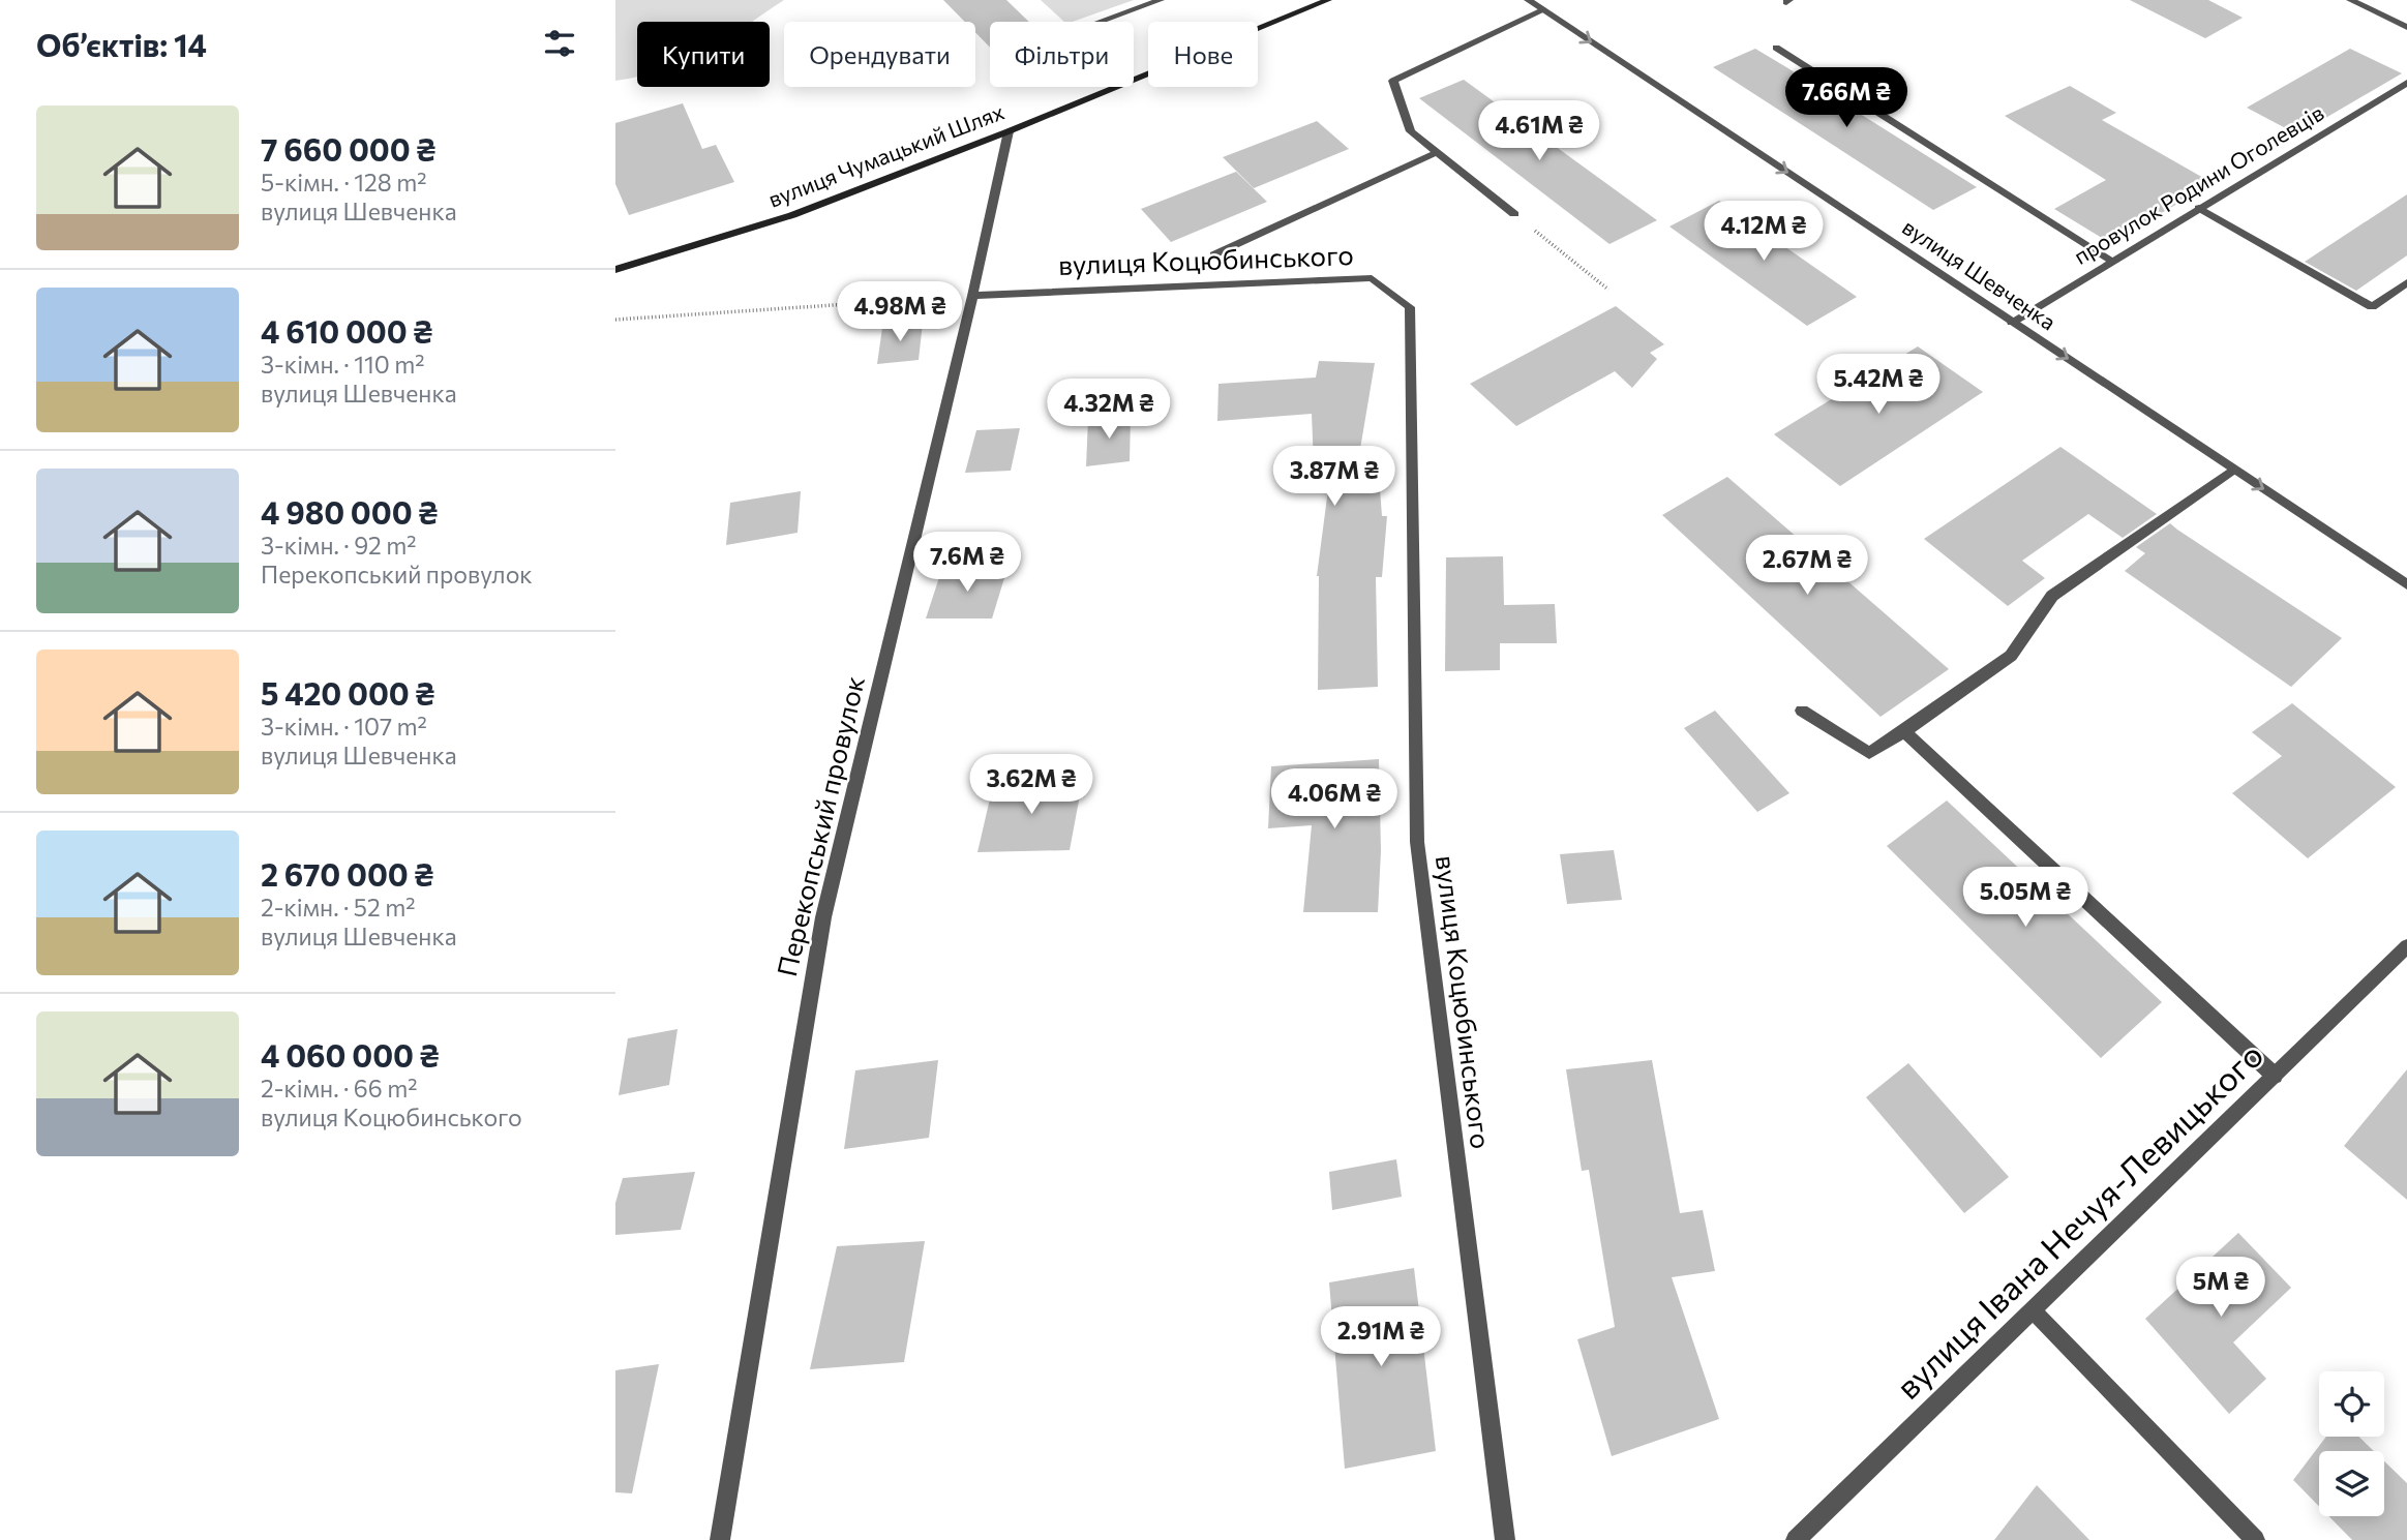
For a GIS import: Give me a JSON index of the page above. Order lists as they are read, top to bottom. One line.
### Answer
{"streets":{"main road":["вулиця Чумацький Шлях"],"street":["провулок Родини Оголевців","вулиця Коцюбинського","вулиця Шевченка","Перекопський провулок","вулиця Івана Нечуя-Левицького"]},"crossings":[["вулиця Чумацький Шлях","Перекопський провулок"],["провулок Родини Оголевців","вулиця Шевченка"],["вулиця Коцюбинського","Перекопський провулок"]],"page":{"heading":"Об’єктів: 14","chip":["Купити","Орендувати","Фільтри","Нове"],"price":["7.66M ₴","4.61M ₴","4.12M ₴","4.98M ₴","5.42M ₴","4.32M ₴","3.87M ₴","7.6M ₴","2.67M ₴","3.62M ₴","4.06M ₴","5.05M ₴","5M ₴","2.91M ₴"],"list":[{"name":"7 660 000 ₴","note":"5-кімн. · 128 m² · вулиця Шевченка"},{"name":"4 610 000 ₴","note":"3-кімн. · 110 m² · вулиця Шевченка"},{"name":"4 980 000 ₴","note":"3-кімн. · 92 m² · Перекопський провулок"},{"name":"5 420 000 ₴","note":"3-кімн. · 107 m² · вулиця Шевченка"},{"name":"2 670 000 ₴","note":"2-кімн. · 52 m² · вулиця Шевченка"},{"name":"4 060 000 ₴","note":"2-кімн. · 66 m² · вулиця Коцюбинського"}]}}
